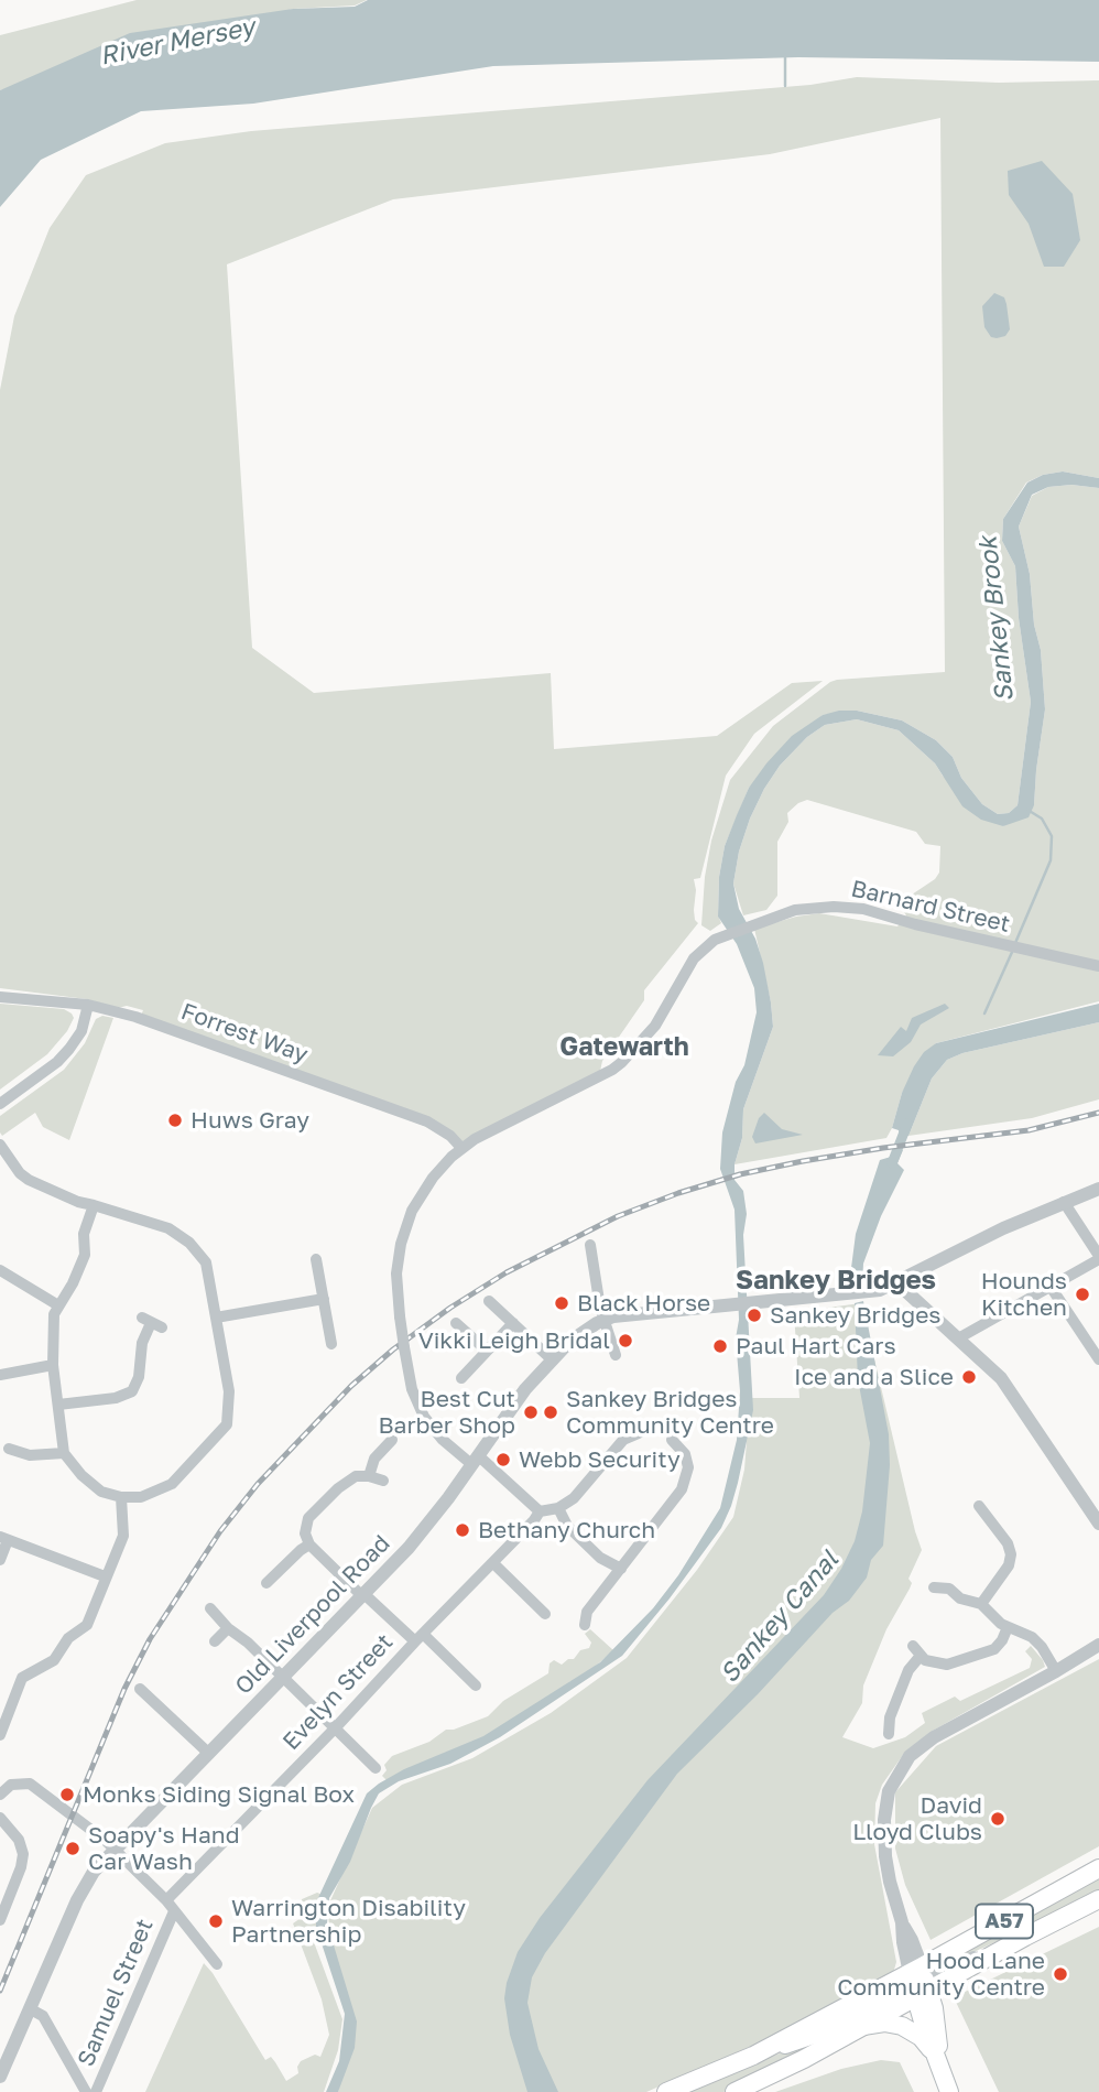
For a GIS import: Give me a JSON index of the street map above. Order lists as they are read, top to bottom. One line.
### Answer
{"streets":{"main road":["A57"],"street":["Barnard Street","Forrest Way","Old Liverpool Road","Evelyn Street","Samuel Street"]},"crossings":[["Barnard Street","Forrest Way"],["Barnard Street","Old Liverpool Road"],["Barnard Street","Evelyn Street"]],"districts":["Gatewarth","Sankey Bridges"],"water":["River Mersey","Sankey Brook","Sankey Canal"],"places":["Huws Gray","Hounds Kitchen","Black Horse","Sankey Bridges","Vikki Leigh Bridal","Paul Hart Cars","Ice and a Slice","Best Cut Barber Shop","Sankey Bridges Community Centre","Webb Security","Bethany Church","Monks Siding Signal Box","David Lloyd Clubs","Soapy's Hand Car Wash","Warrington Disability Partnership","Hood Lane Community Centre"]}
